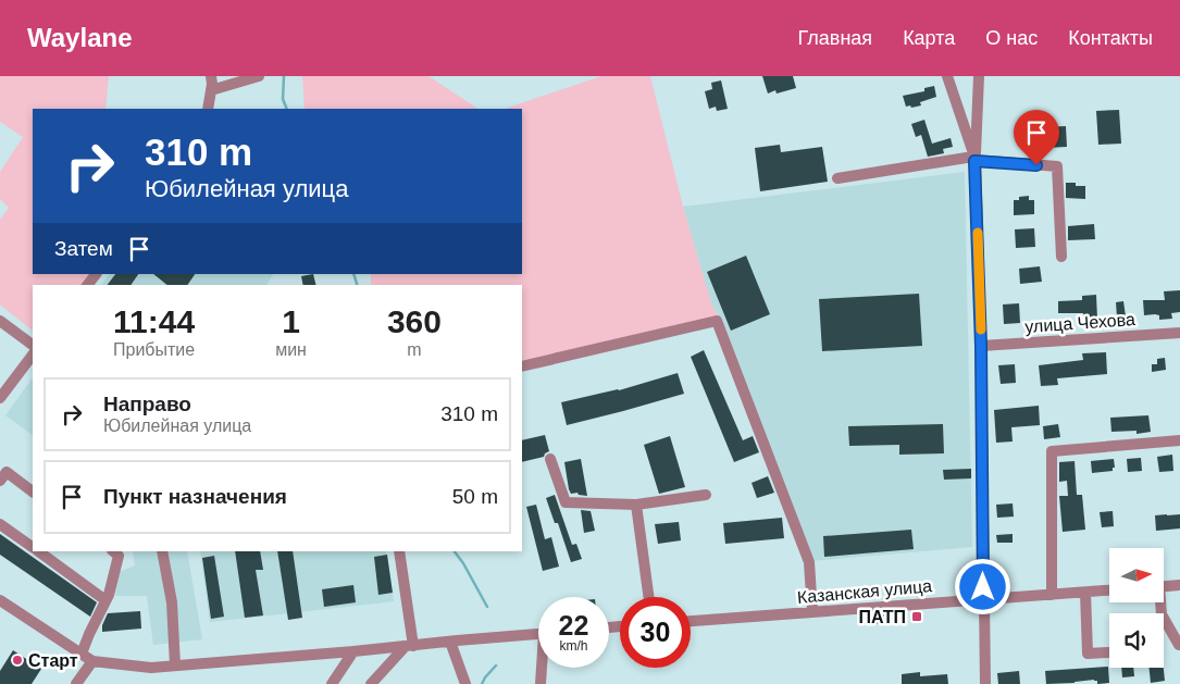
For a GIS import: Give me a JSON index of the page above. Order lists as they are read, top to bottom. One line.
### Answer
{"streets":{"street":["улица Чехова","Казанская улица"]},"places":{"transit":["ПАТП"],"other":["Старт"]},"north":"right","page":{"header":"Waylane","nav":["Главная","Карта","О нас","Контакты"],"turn":["310 m","Юбилейная улица"],"then":"Затем","eta":["11:44","Прибытие","1","мин","360","m"],"list":[{"name":"Направо","note":"Юбилейная улица","value":"310 m"},{"name":"Пункт назначения","value":"50 m"}],"speed":"22 km/h","limit":"30"}}
